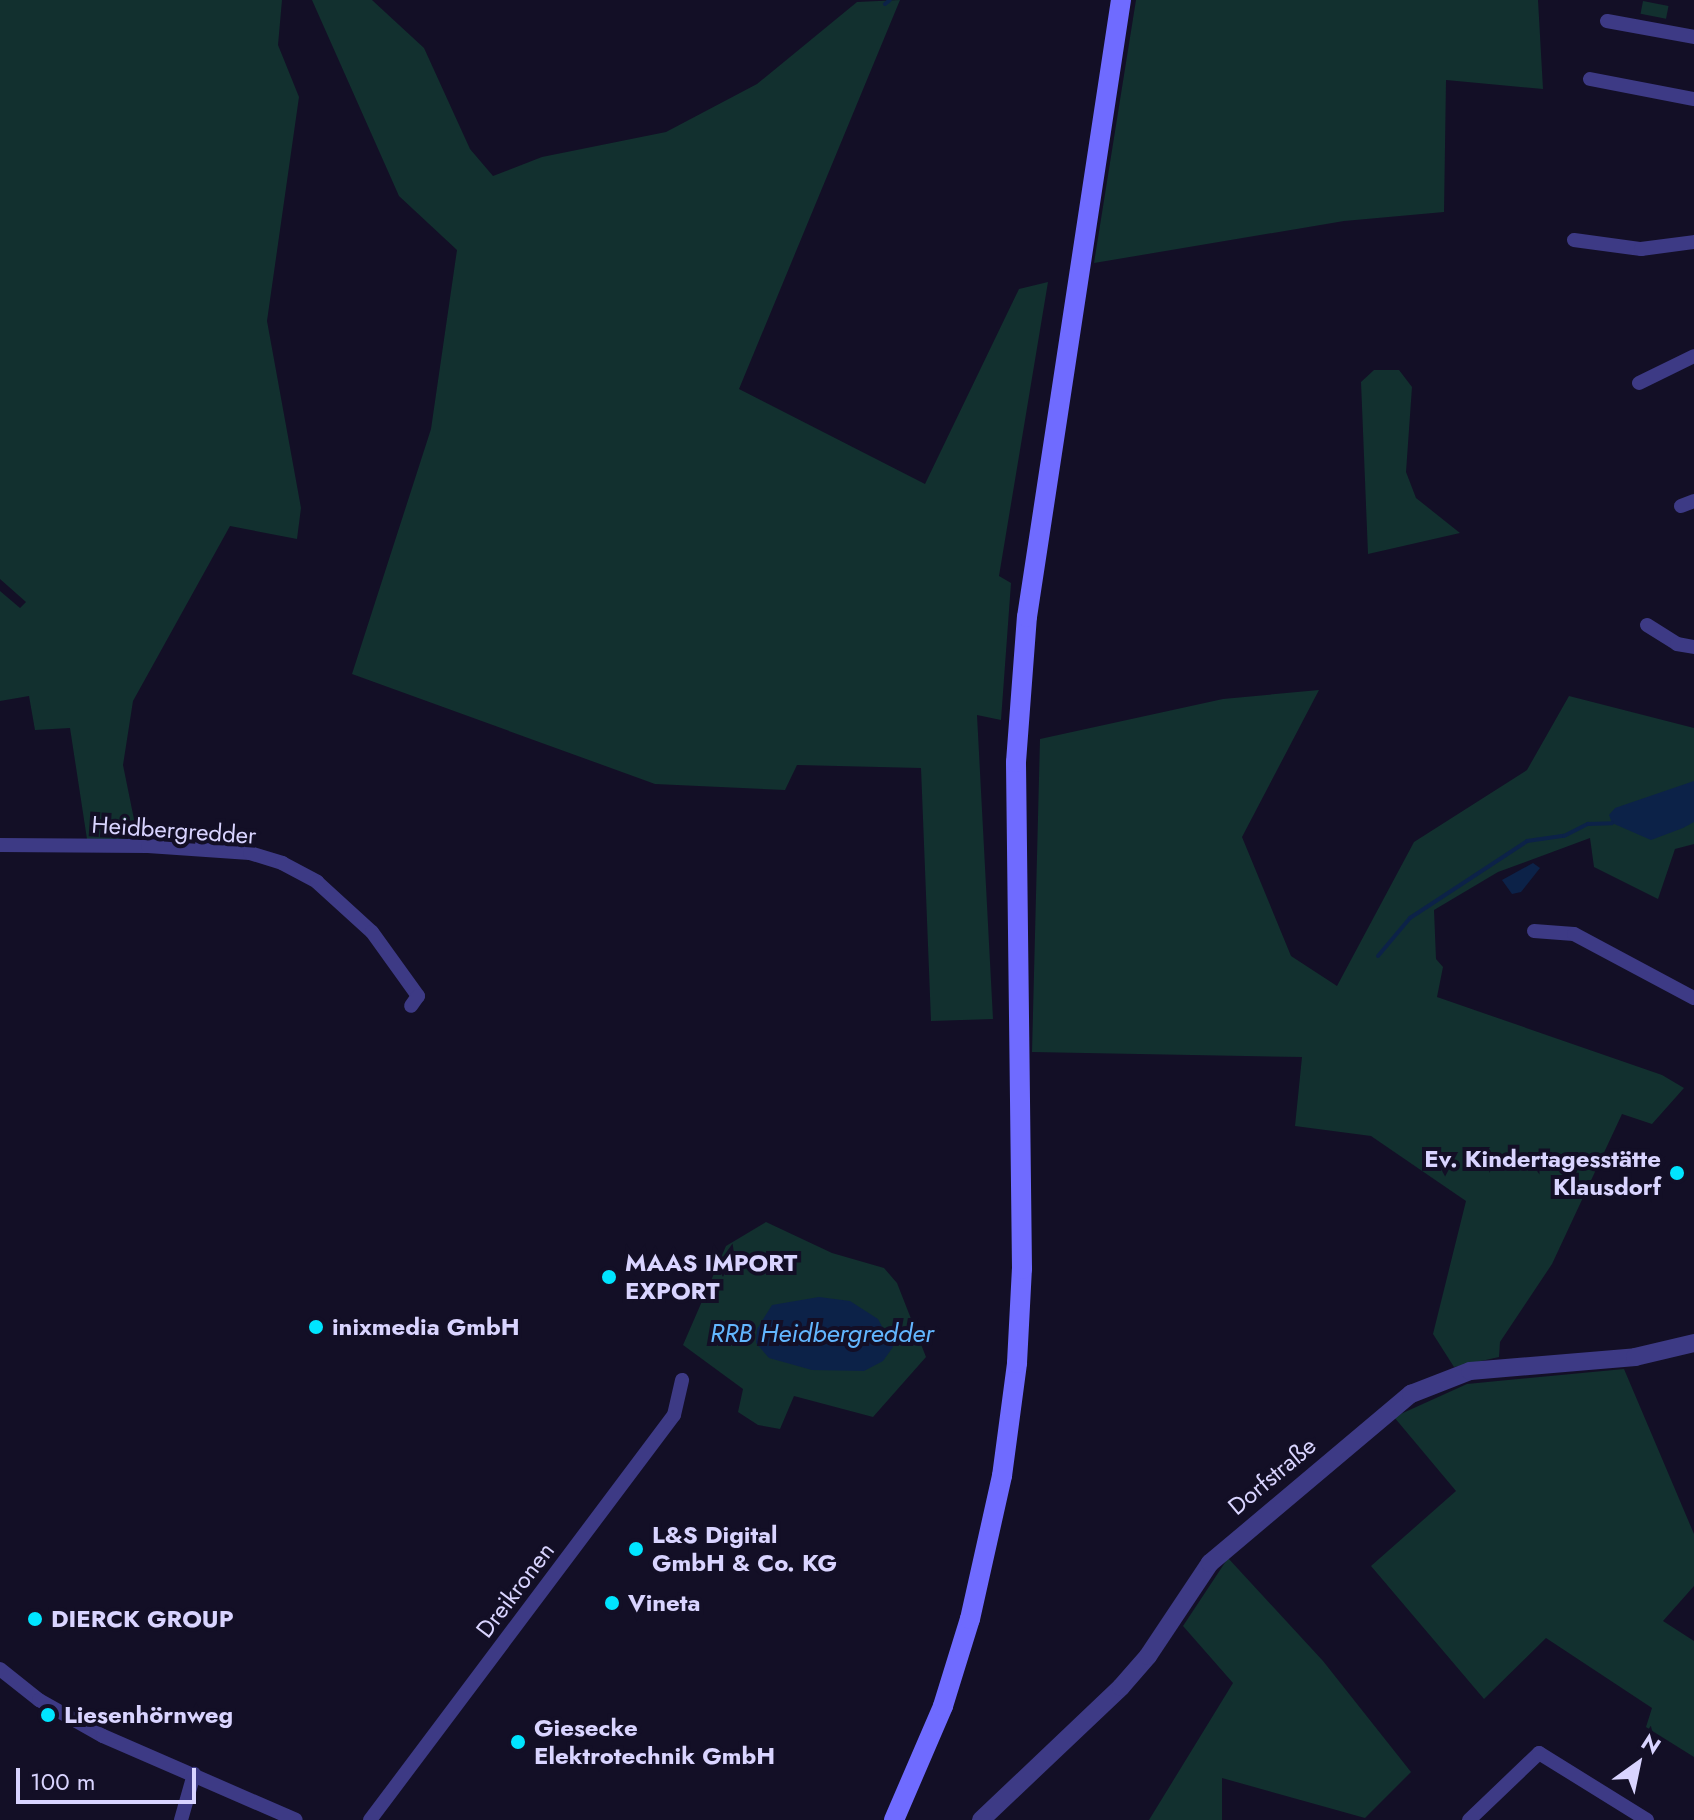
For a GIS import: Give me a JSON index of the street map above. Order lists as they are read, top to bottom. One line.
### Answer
{"streets":{"street":["Heidbergredder","Dorfstraße","Dreikronen"]},"water":["RRB Heidbergredder"],"places":["Ev. Kindertagesstätte Klausdorf","MAAS IMPORT EXPORT","inixmedia GmbH","L&S Digital GmbH & Co. KG","Vineta","DIERCK GROUP","Liesenhörnweg","Giesecke Elektrotechnik GmbH"],"scale_bar":"100 m","north":"top right"}
